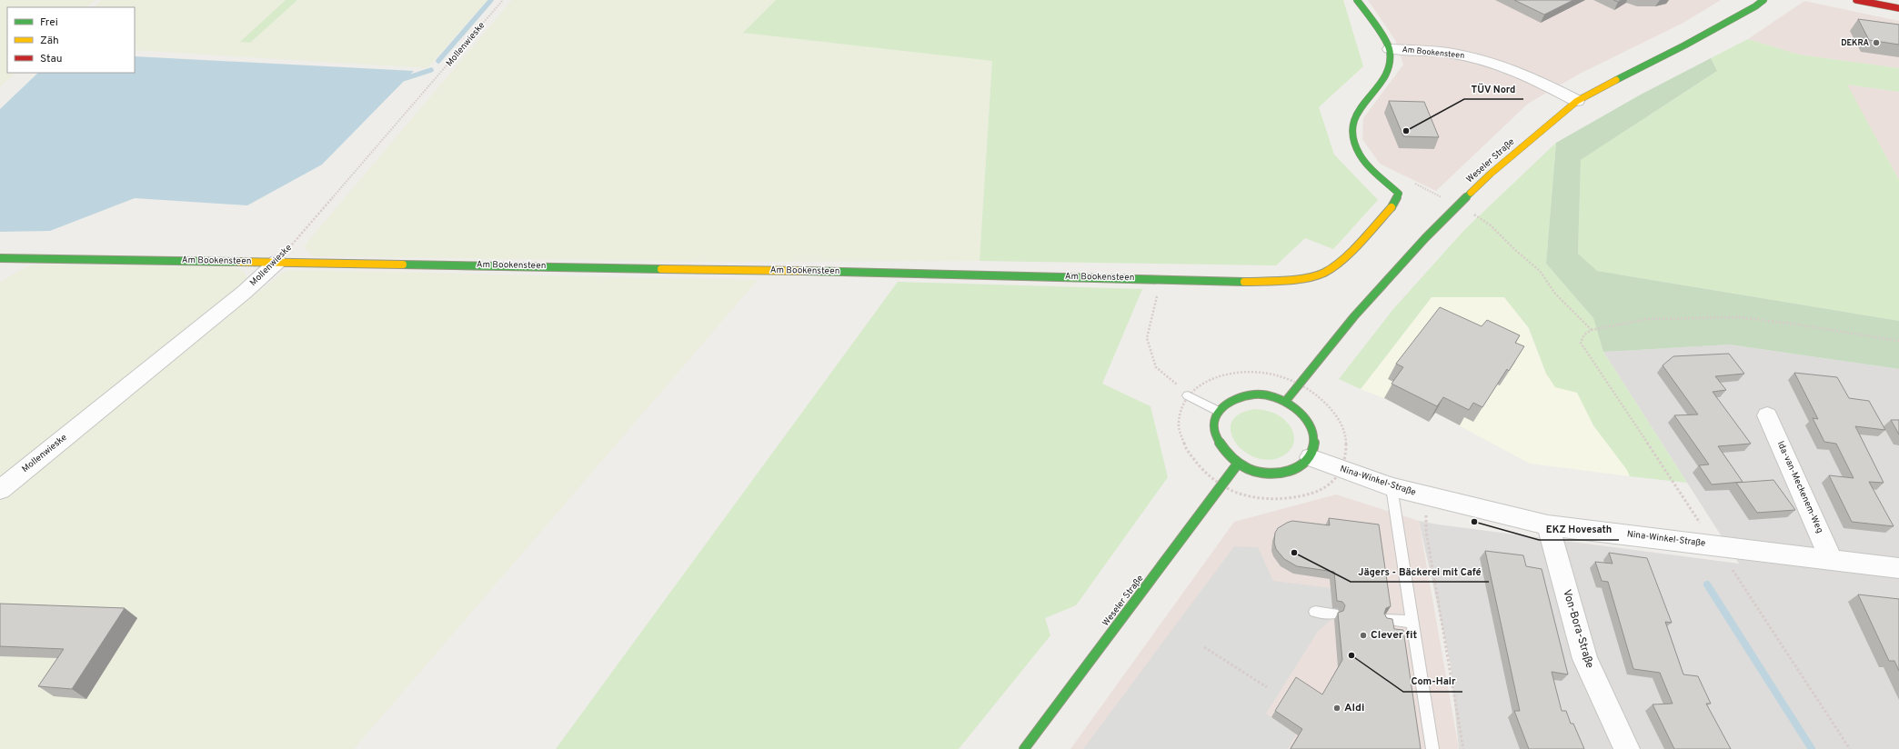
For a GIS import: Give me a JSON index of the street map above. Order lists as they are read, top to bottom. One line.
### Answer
{"streets":{"street":["Mollenwieske","Am Bookensteen","Weseler Straße","Nina-Winkel-Straße","Ida-van-Meckenem-Weg","Von-Bora-Straße"]},"crossings":[["Mollenwieske","Am Bookensteen"],["Am Bookensteen","Weseler Straße"],["Weseler Straße","Nina-Winkel-Straße"],["Nina-Winkel-Straße","Ida-van-Meckenem-Weg"],["Nina-Winkel-Straße","Von-Bora-Straße"]],"places":["DEKRA","TÜV Nord","EKZ Hovesath","Jägers - Bäckerei mit Café","Clever fit","Com-Hair","Aldi"],"legend":["Frei","Zäh","Stau"]}
